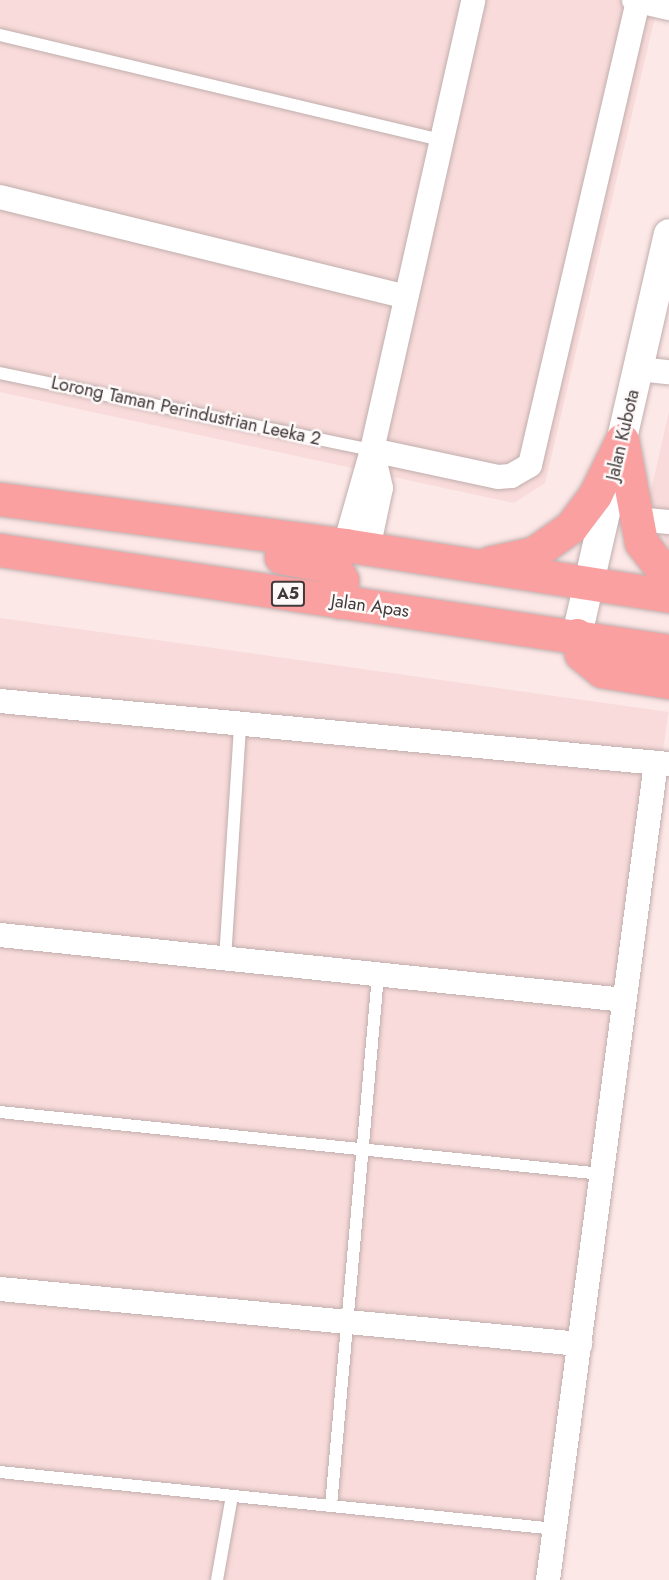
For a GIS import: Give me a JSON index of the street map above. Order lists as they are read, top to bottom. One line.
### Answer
{"streets":{"highway":["A5","Jalan Apas"],"street":["Jalan Kubota"],"lane":["Lorong Taman Perindustrian Leeka 2"]},"crossings":[["Jalan Kubota","Jalan Apas"]]}
